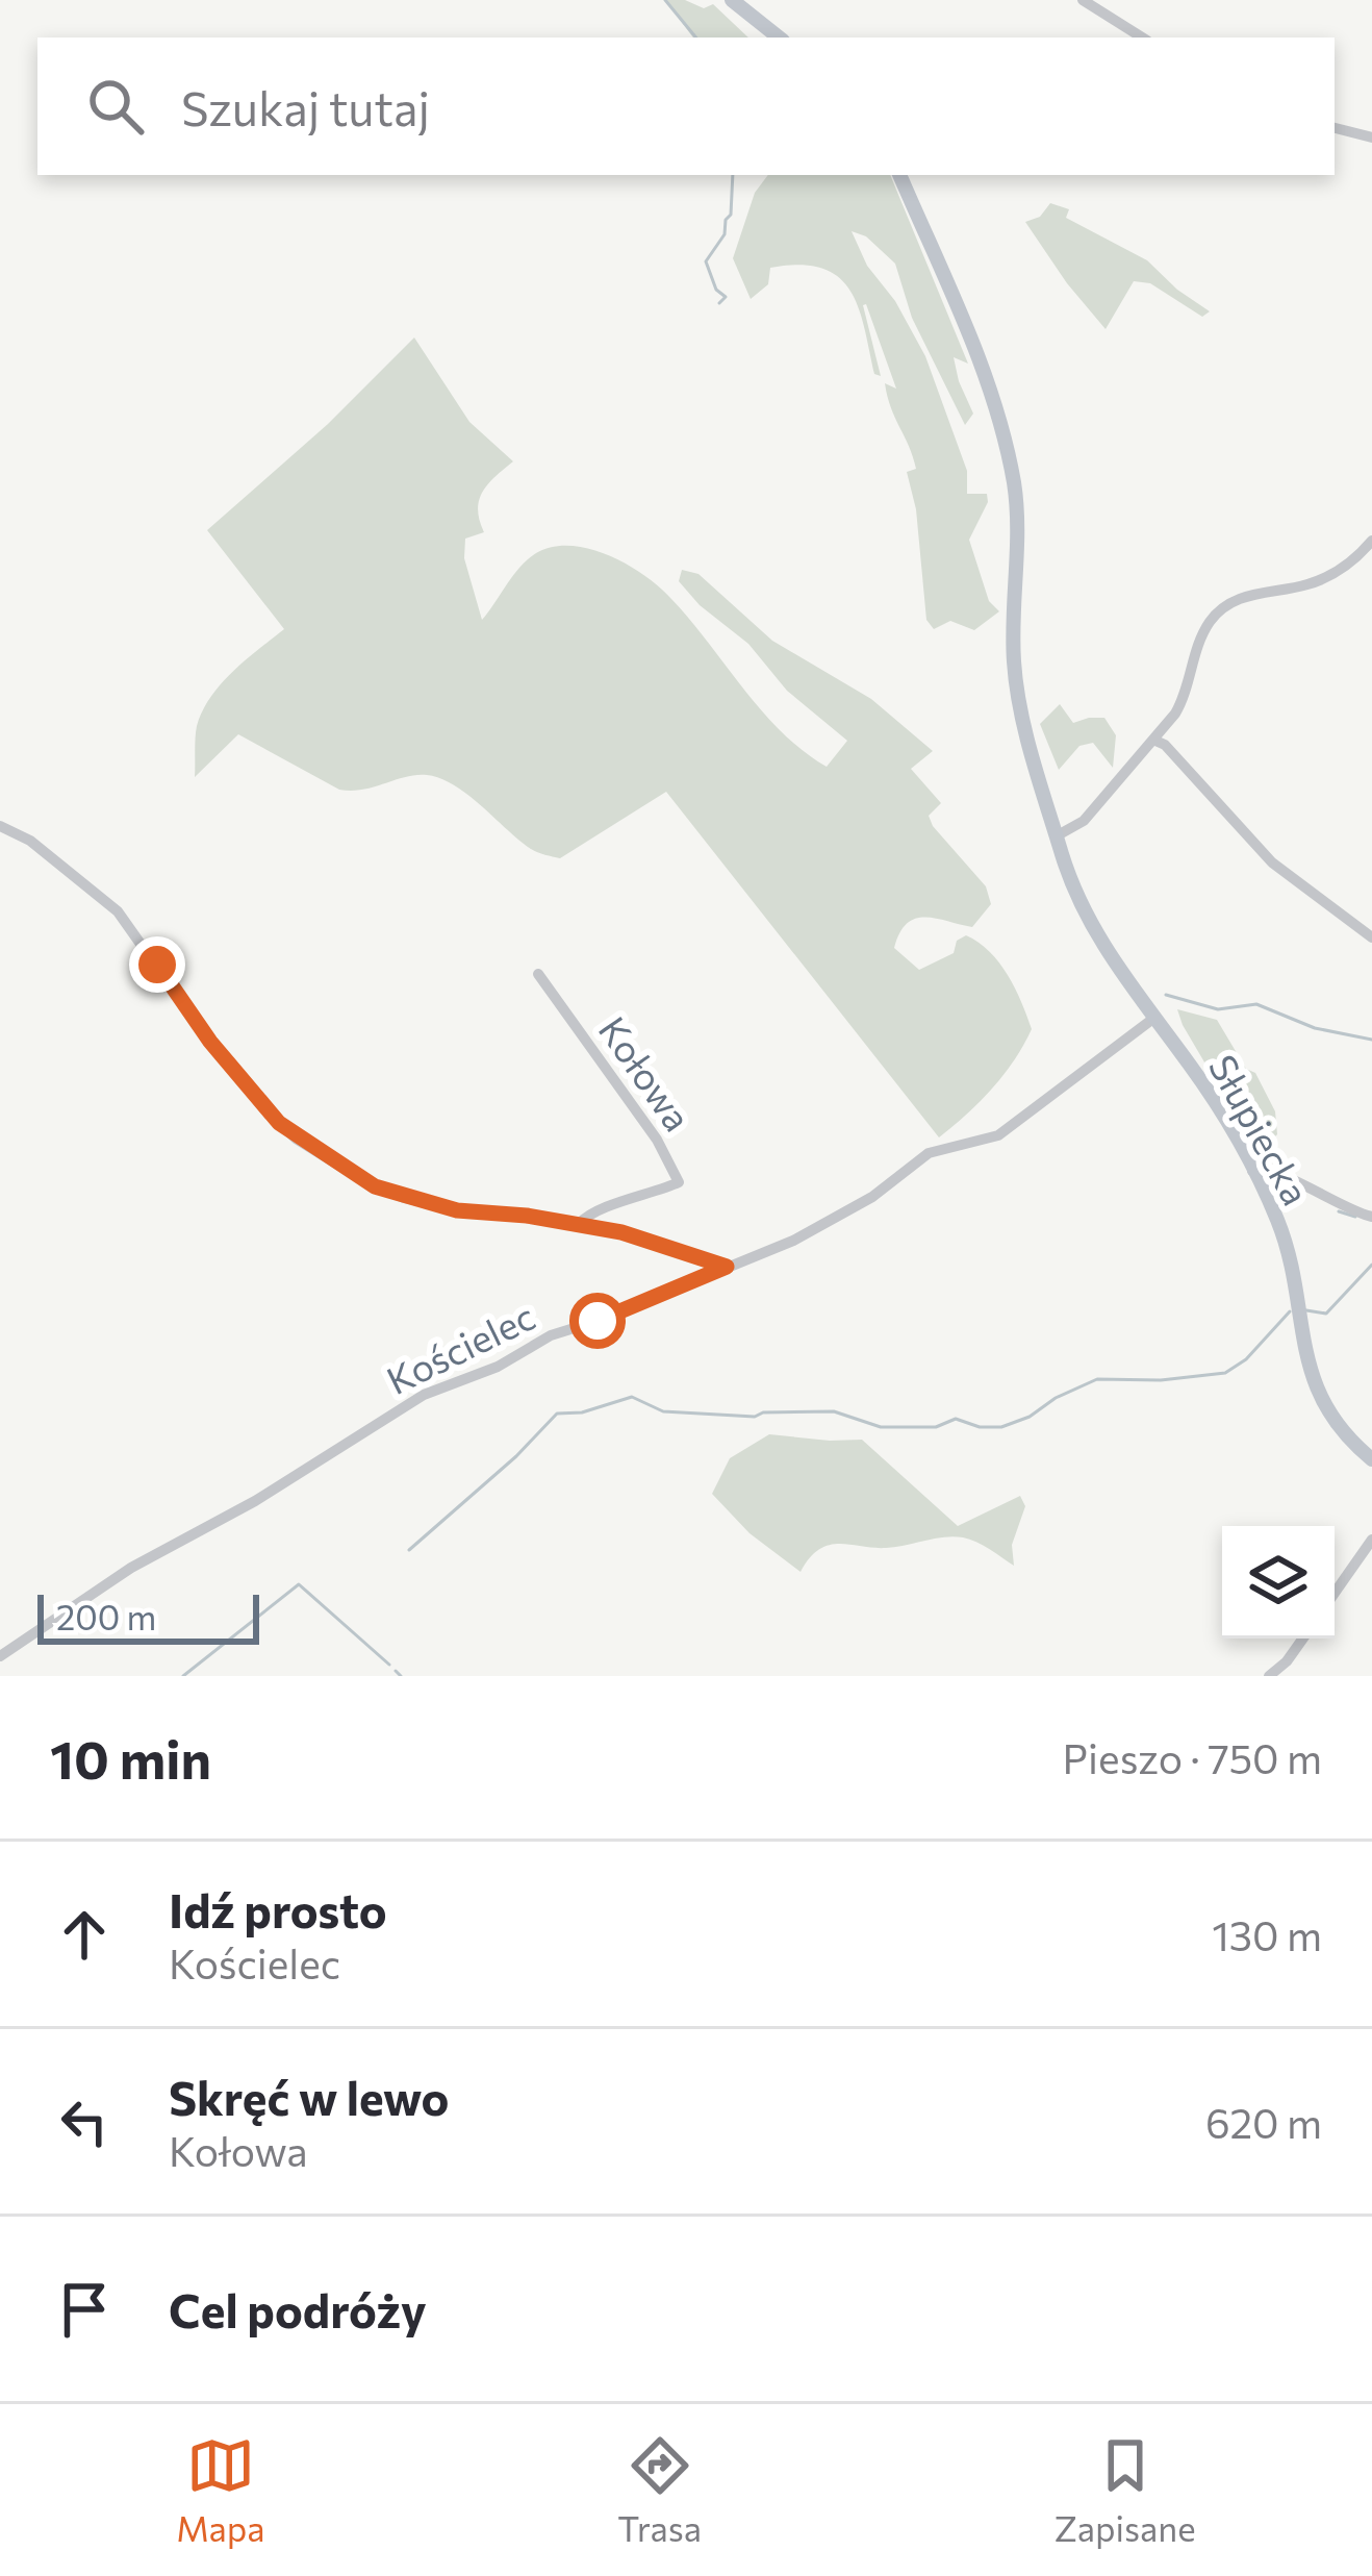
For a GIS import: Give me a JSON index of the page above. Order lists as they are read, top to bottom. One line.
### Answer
{"streets":{"main road":["Słupiecka"],"street":["Kołowa","Kościelec"]},"crossings":[["Słupiecka","Kościelec"]],"scale_bar":"200 m","page":{"search":"Szukaj tutaj","scale":"200 m","heading":["10 min","Pieszo · 750 m"],"list":[["Idź prosto","Kościelec","130 m"],["Skręć w lewo","Kołowa","620 m"],"Cel podróży"],"nav":["Mapa","Trasa","Zapisane"]}}
